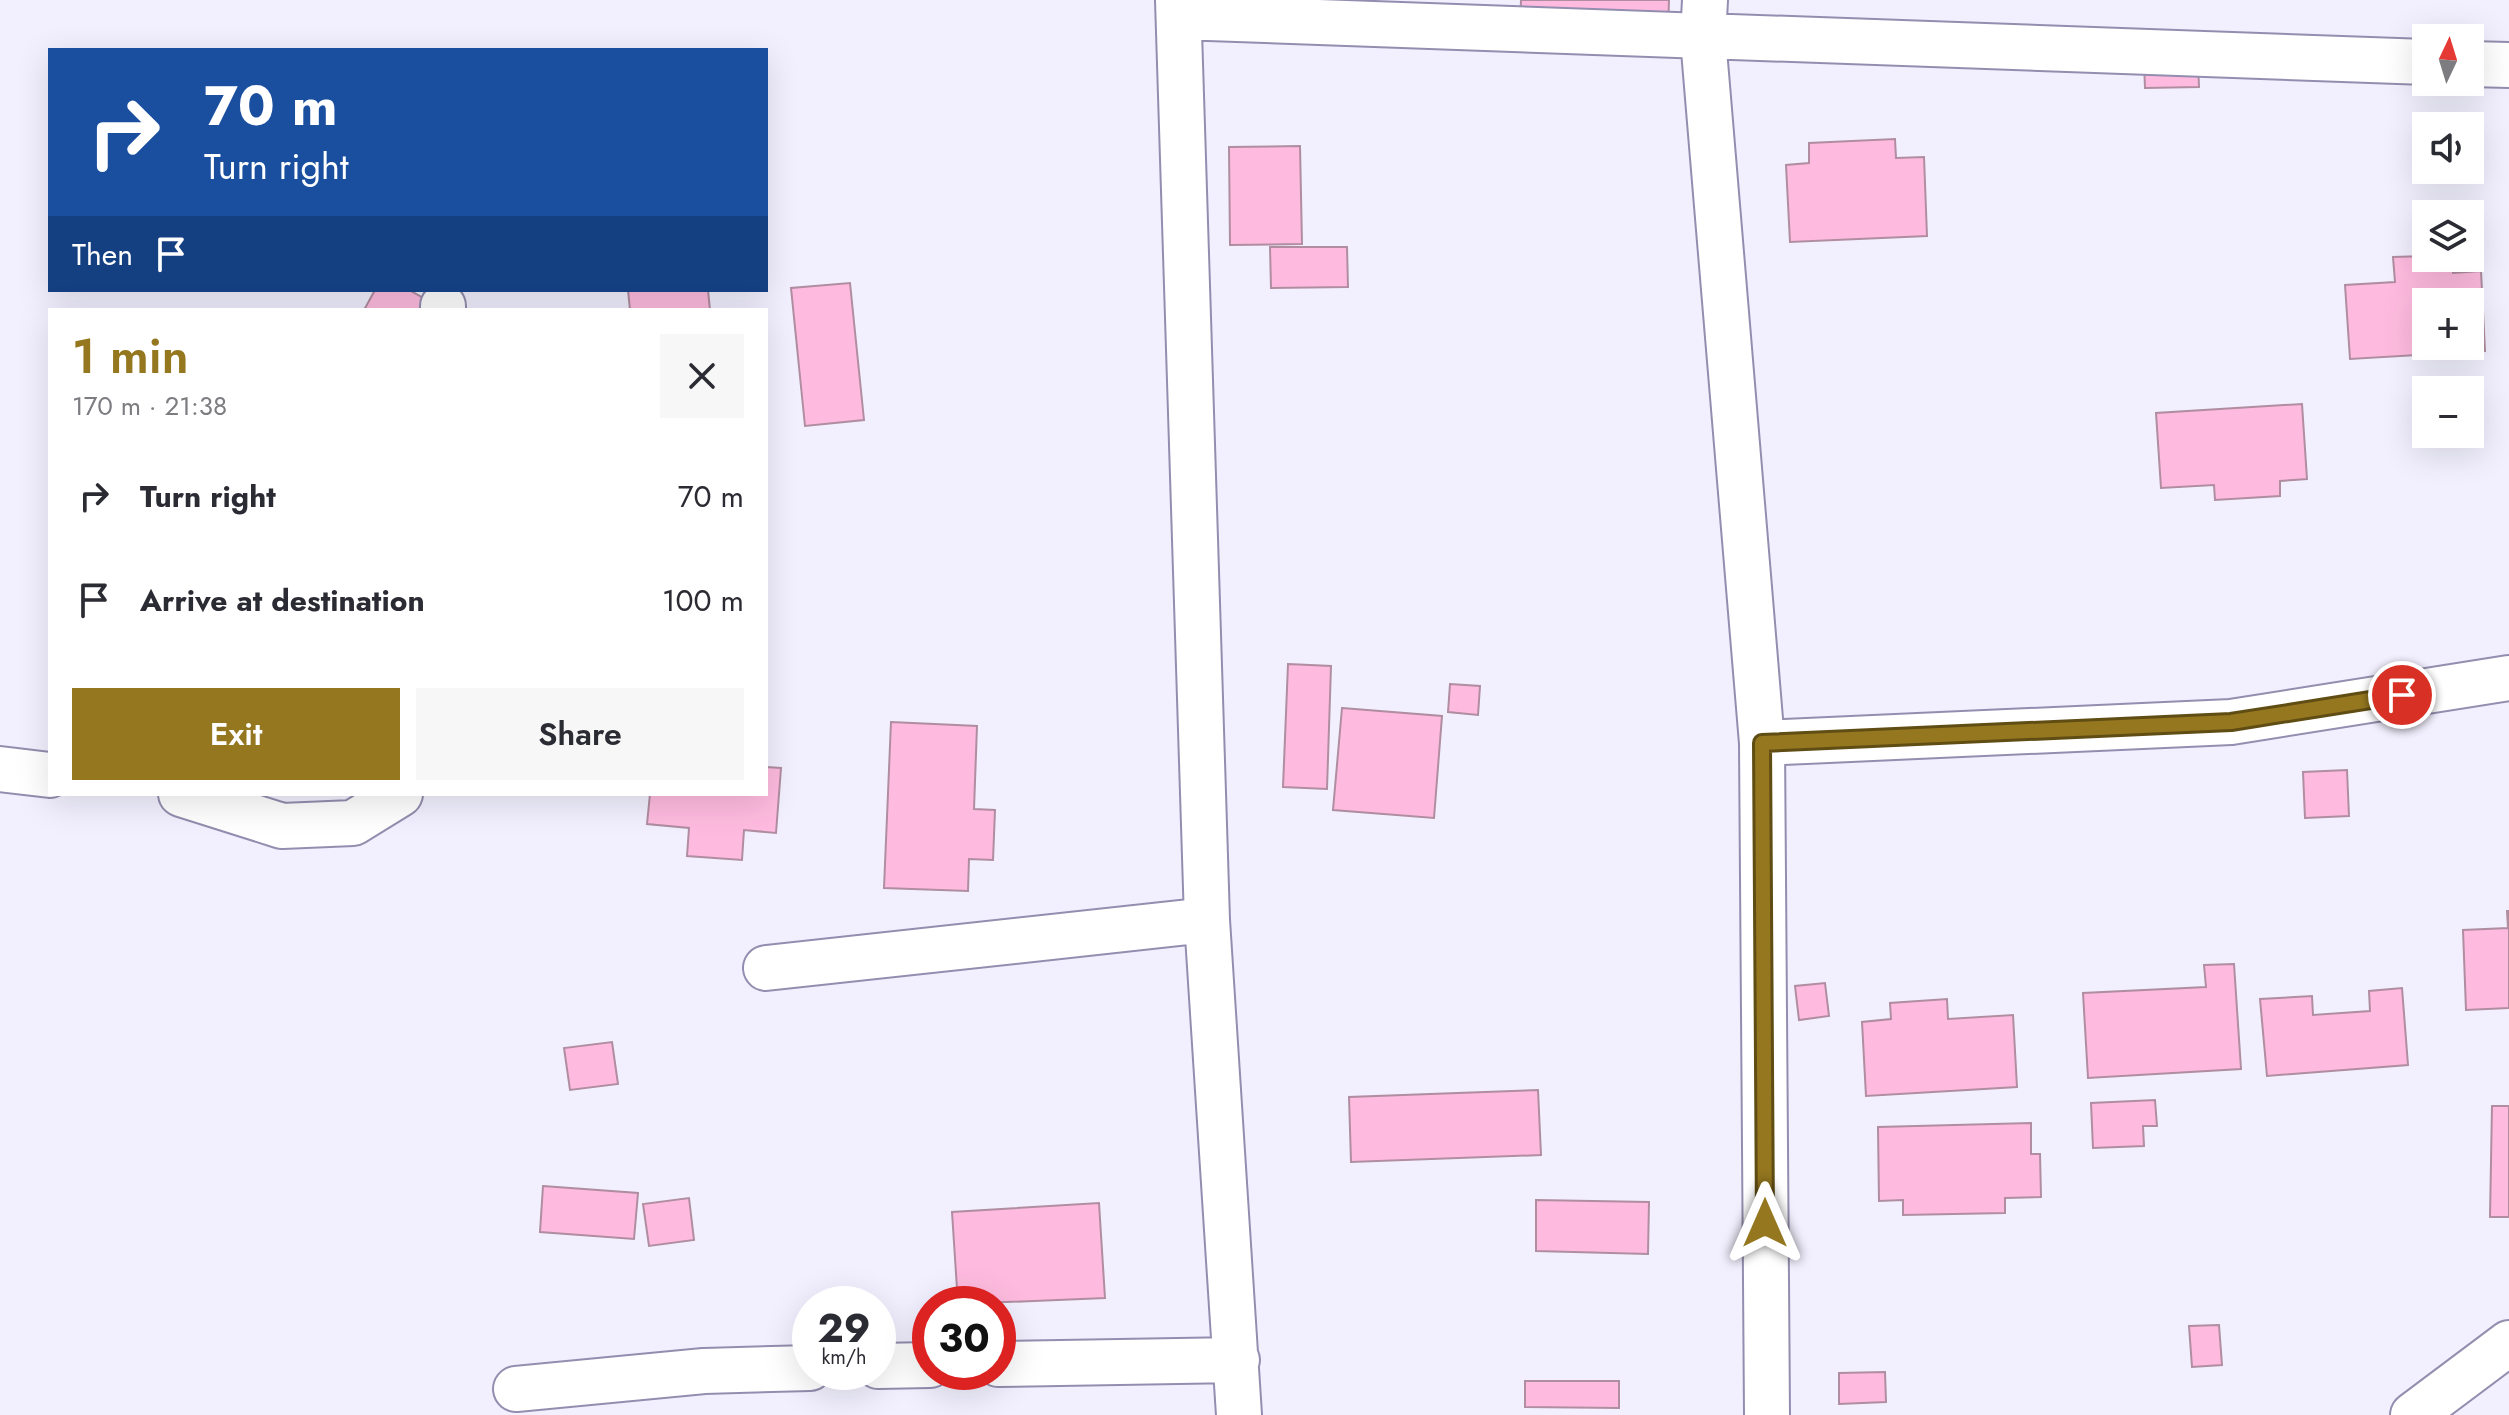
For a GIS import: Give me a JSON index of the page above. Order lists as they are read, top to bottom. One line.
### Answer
{"north":"top","page":{"map_buttons":["+","−"],"turn":["70 m","Turn right"],"then":"Then","heading":["1 min","170 m · 21:38"],"list":[{"name":"Turn right","value":"70 m"},{"name":"Arrive at destination","value":"100 m"}],"buttons":["Exit","Share"],"speed":"29 km/h","limit":"30"}}
